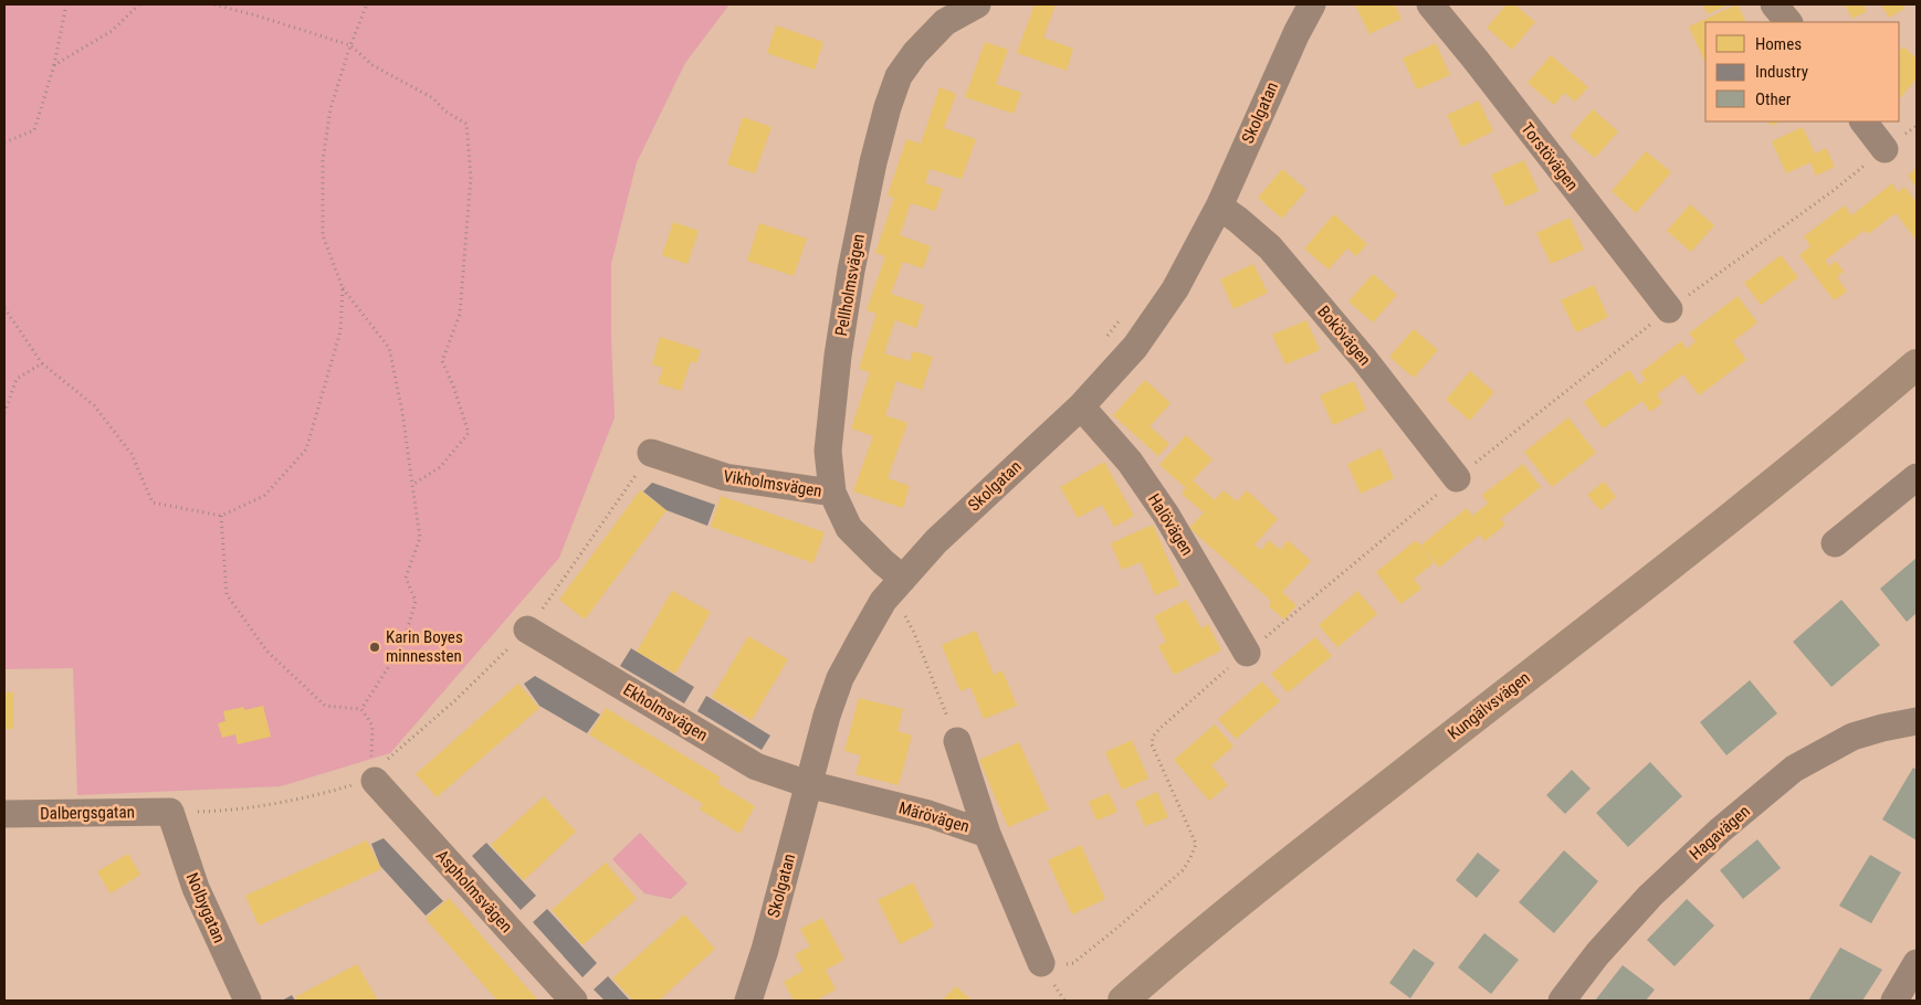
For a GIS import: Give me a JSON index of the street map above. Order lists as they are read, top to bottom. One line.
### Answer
{"streets":{"main road":["Kungälvsvägen"],"street":["Skolgatan","Torstövägen","Pellholmsvägen","Bokövägen","Vikholmsvägen","Halövägen","Ekholmsvägen","Dalbergsgatan","Märövägen","Hagavägen","Aspholmsvägen","Nolbygatan"]},"crossings":[["Skolgatan","Pellholmsvägen"],["Skolgatan","Bokövägen"],["Skolgatan","Halövägen"],["Skolgatan","Ekholmsvägen"],["Skolgatan","Märövägen"],["Pellholmsvägen","Vikholmsvägen"],["Ekholmsvägen","Märövägen"],["Dalbergsgatan","Nolbygatan"]],"places":["Karin Boyes minnessten"],"legend":["Homes","Industry","Other"]}
